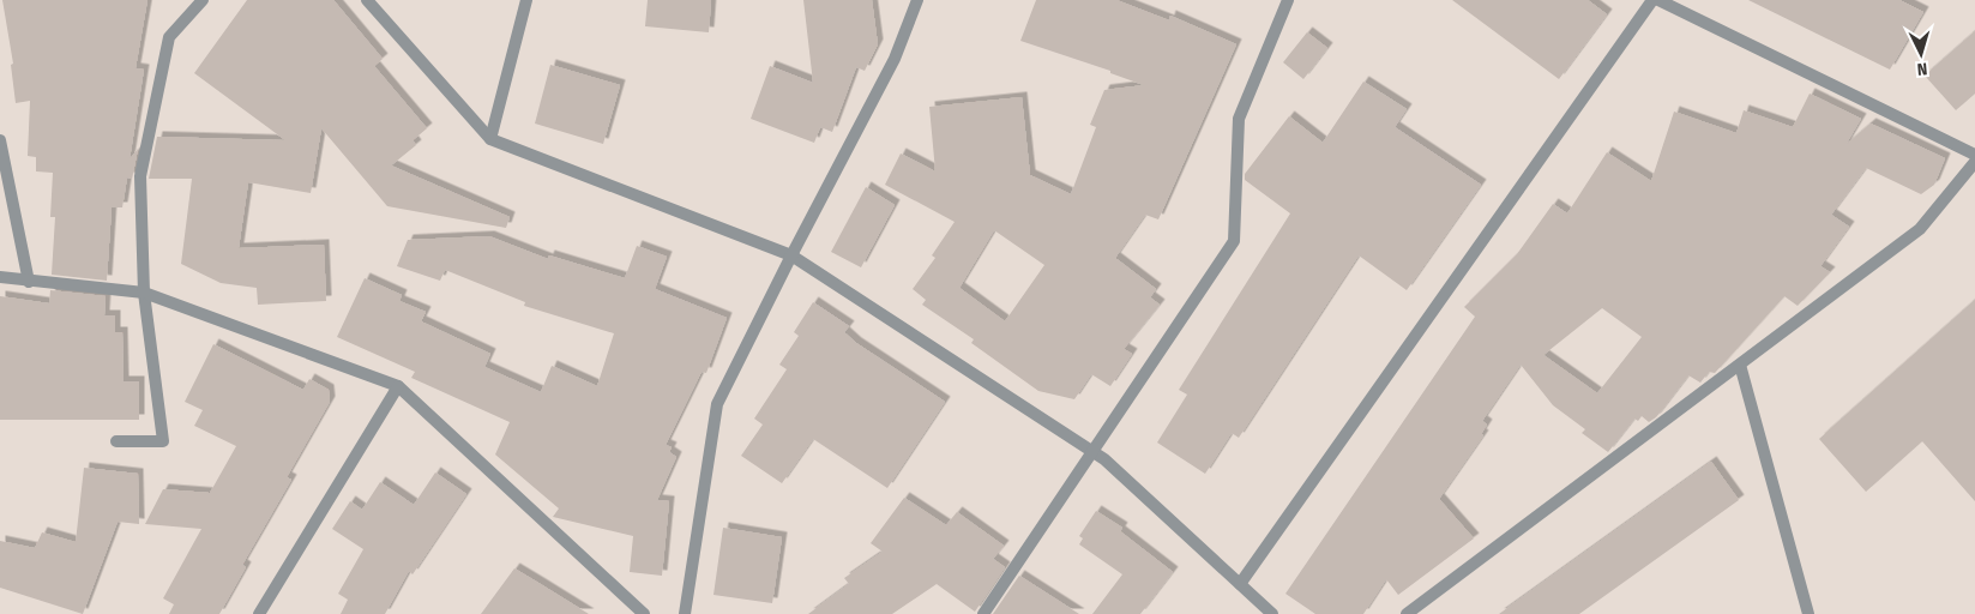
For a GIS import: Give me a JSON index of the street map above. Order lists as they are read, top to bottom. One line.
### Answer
{"north":"bottom"}
